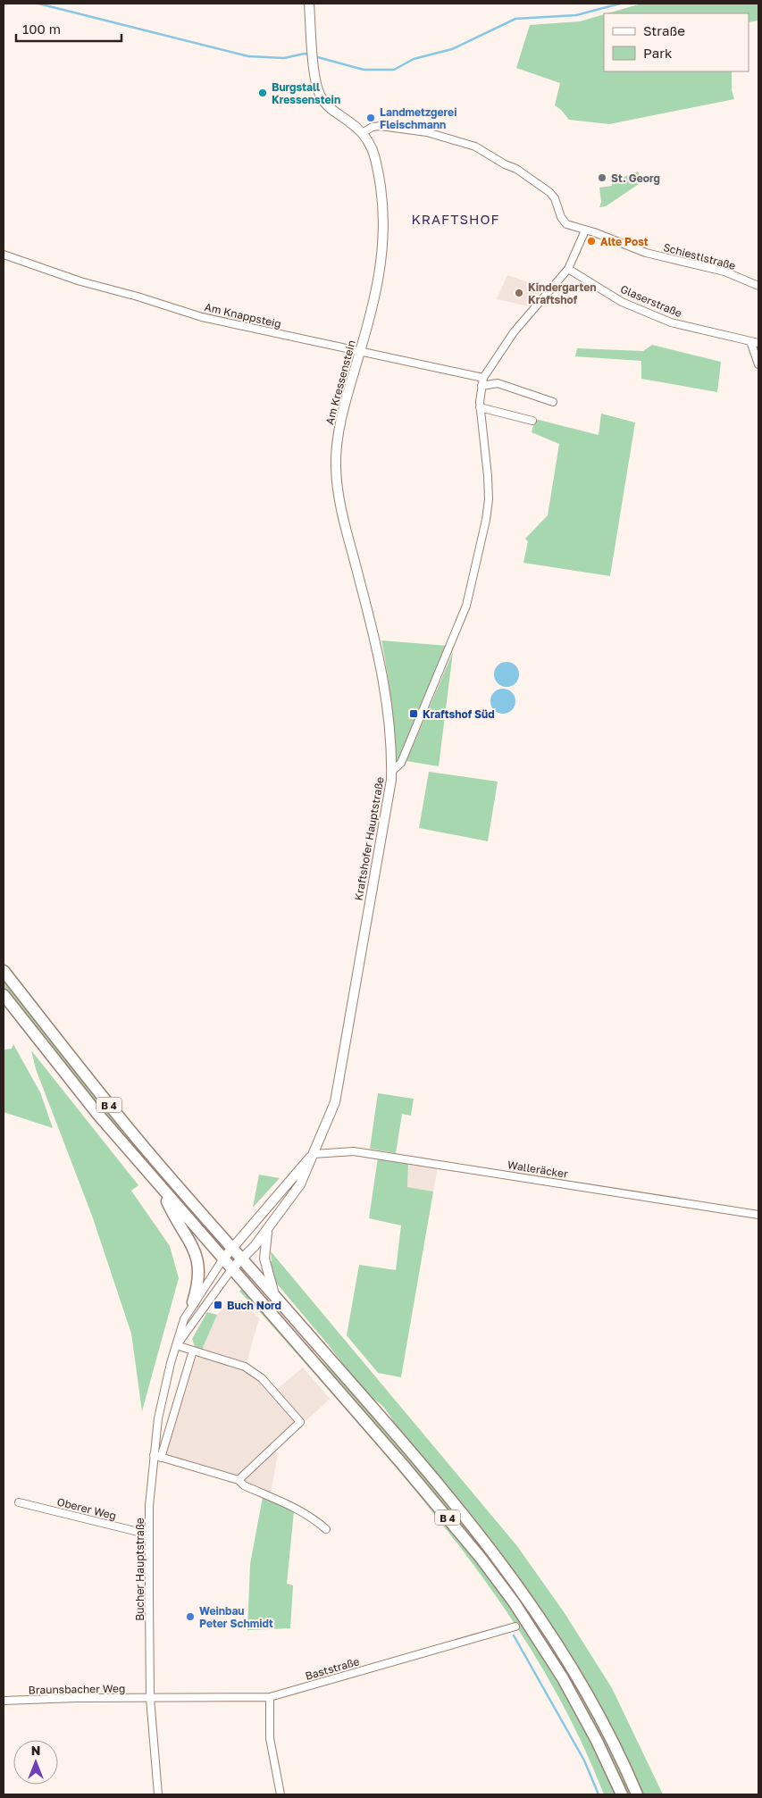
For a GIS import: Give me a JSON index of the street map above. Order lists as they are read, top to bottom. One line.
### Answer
{"streets":{"main road":["B 4"],"street":["Schiestlstraße","Glaserstraße","Am Knappsteig","Am Kressenstein","Kraftshofer Hauptstraße","Walleräcker","Oberer Weg","Bucher Hauptstraße","Baststraße","Braunsbacher Weg"]},"crossings":[["Schiestlstraße","Kraftshofer Hauptstraße"],["Glaserstraße","Kraftshofer Hauptstraße"],["Am Knappsteig","Am Kressenstein"],["Am Knappsteig","Kraftshofer Hauptstraße"],["Am Kressenstein","Kraftshofer Hauptstraße"],["Kraftshofer Hauptstraße","B 4"],["Kraftshofer Hauptstraße","Walleräcker"],["Kraftshofer Hauptstraße","Bucher Hauptstraße"],["B 4","Bucher Hauptstraße"],["Oberer Weg","Bucher Hauptstraße"],["Bucher Hauptstraße","Baststraße"],["Bucher Hauptstraße","Braunsbacher Weg"],["Baststraße","Braunsbacher Weg"]],"districts":["KRAFTSHOF"],"places":{"other":["Burgstall Kressenstein","Landmetzgerei Fleischmann","St. Georg","Alte Post","Kindergarten Kraftshof","Weinbau Peter Schmidt"],"transit":["Kraftshof Süd","Buch Nord"]},"legend":["Straße","Park"],"scale_bar":"100 m","north":"top"}
